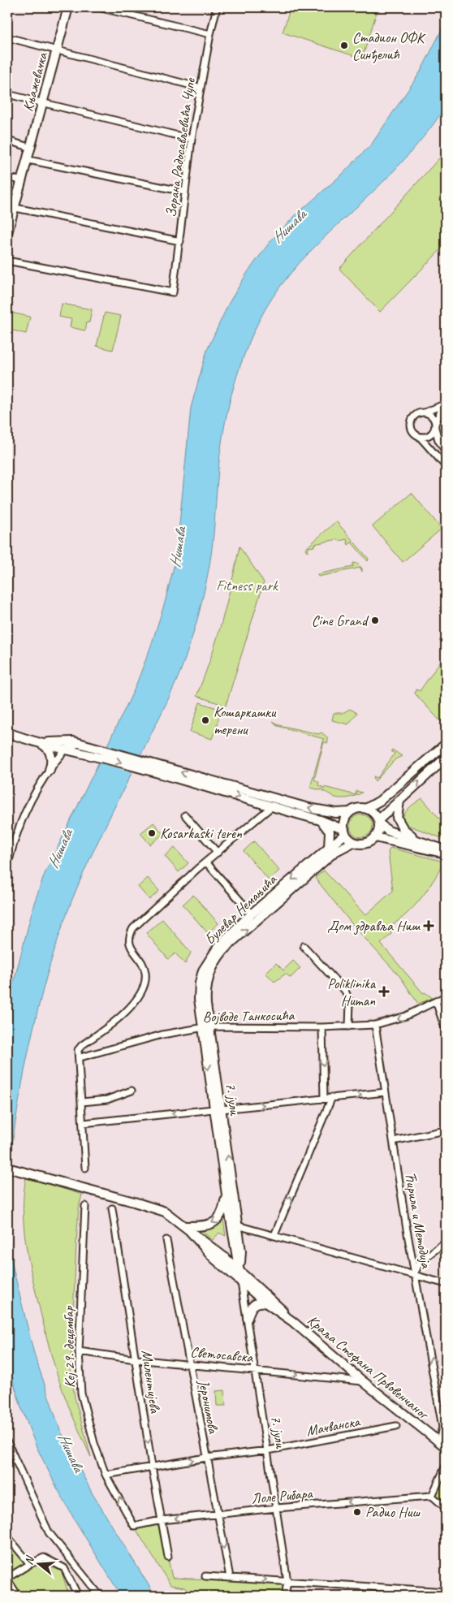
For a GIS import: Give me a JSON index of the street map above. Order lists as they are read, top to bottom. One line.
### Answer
{"streets":{"street":["Књажевачка","Зорана Радосављевића Чупе","Булевар Немањића","Војводе Танкосића","7. јули","Ћирила и Методија","Кеј 29. децембар","Светосавска","Краља Стефана Првовенчаног","Милентијева","Јеронимова","Мачванска","Лоле Рибара"]},"crossings":[["Булевар Немањића","Војводе Танкосића"],["Булевар Немањића","7. јули"],["Војводе Танкосића","7. јули"],["Војводе Танкосића","Ћирила и Методија"],["7. јули","Светосавска"],["7. јули","Краља Стефана Првовенчаног"],["7. јули","Мачванска"],["7. јули","Лоле Рибара"],["Ћирила и Методија","Краља Стефана Првовенчаног"],["Кеј 29. децембар","Светосавска"],["Кеј 29. децембар","Мачванска"],["Кеј 29. децембар","Лоле Рибара"],["Светосавска","Краља Стефана Првовенчаног"],["Светосавска","Милентијева"],["Светосавска","Јеронимова"],["Милентијева","Мачванска"],["Милентијева","Лоле Рибара"],["Јеронимова","Мачванска"],["Јеронимова","Лоле Рибара"]],"one_way":["Ћирила и Методија","Светосавска","Лоле Рибара"],"water":["Нишава"],"parks":["Fitness park"],"places":{"other":["Стадион ОФК Синђелић","Cine Grand","Кошаркашки терени","Kosarkaski teren","Радио Ниш"],"health":["Дом здравља Ниш","Poliklinika Human"]},"north":"left"}
